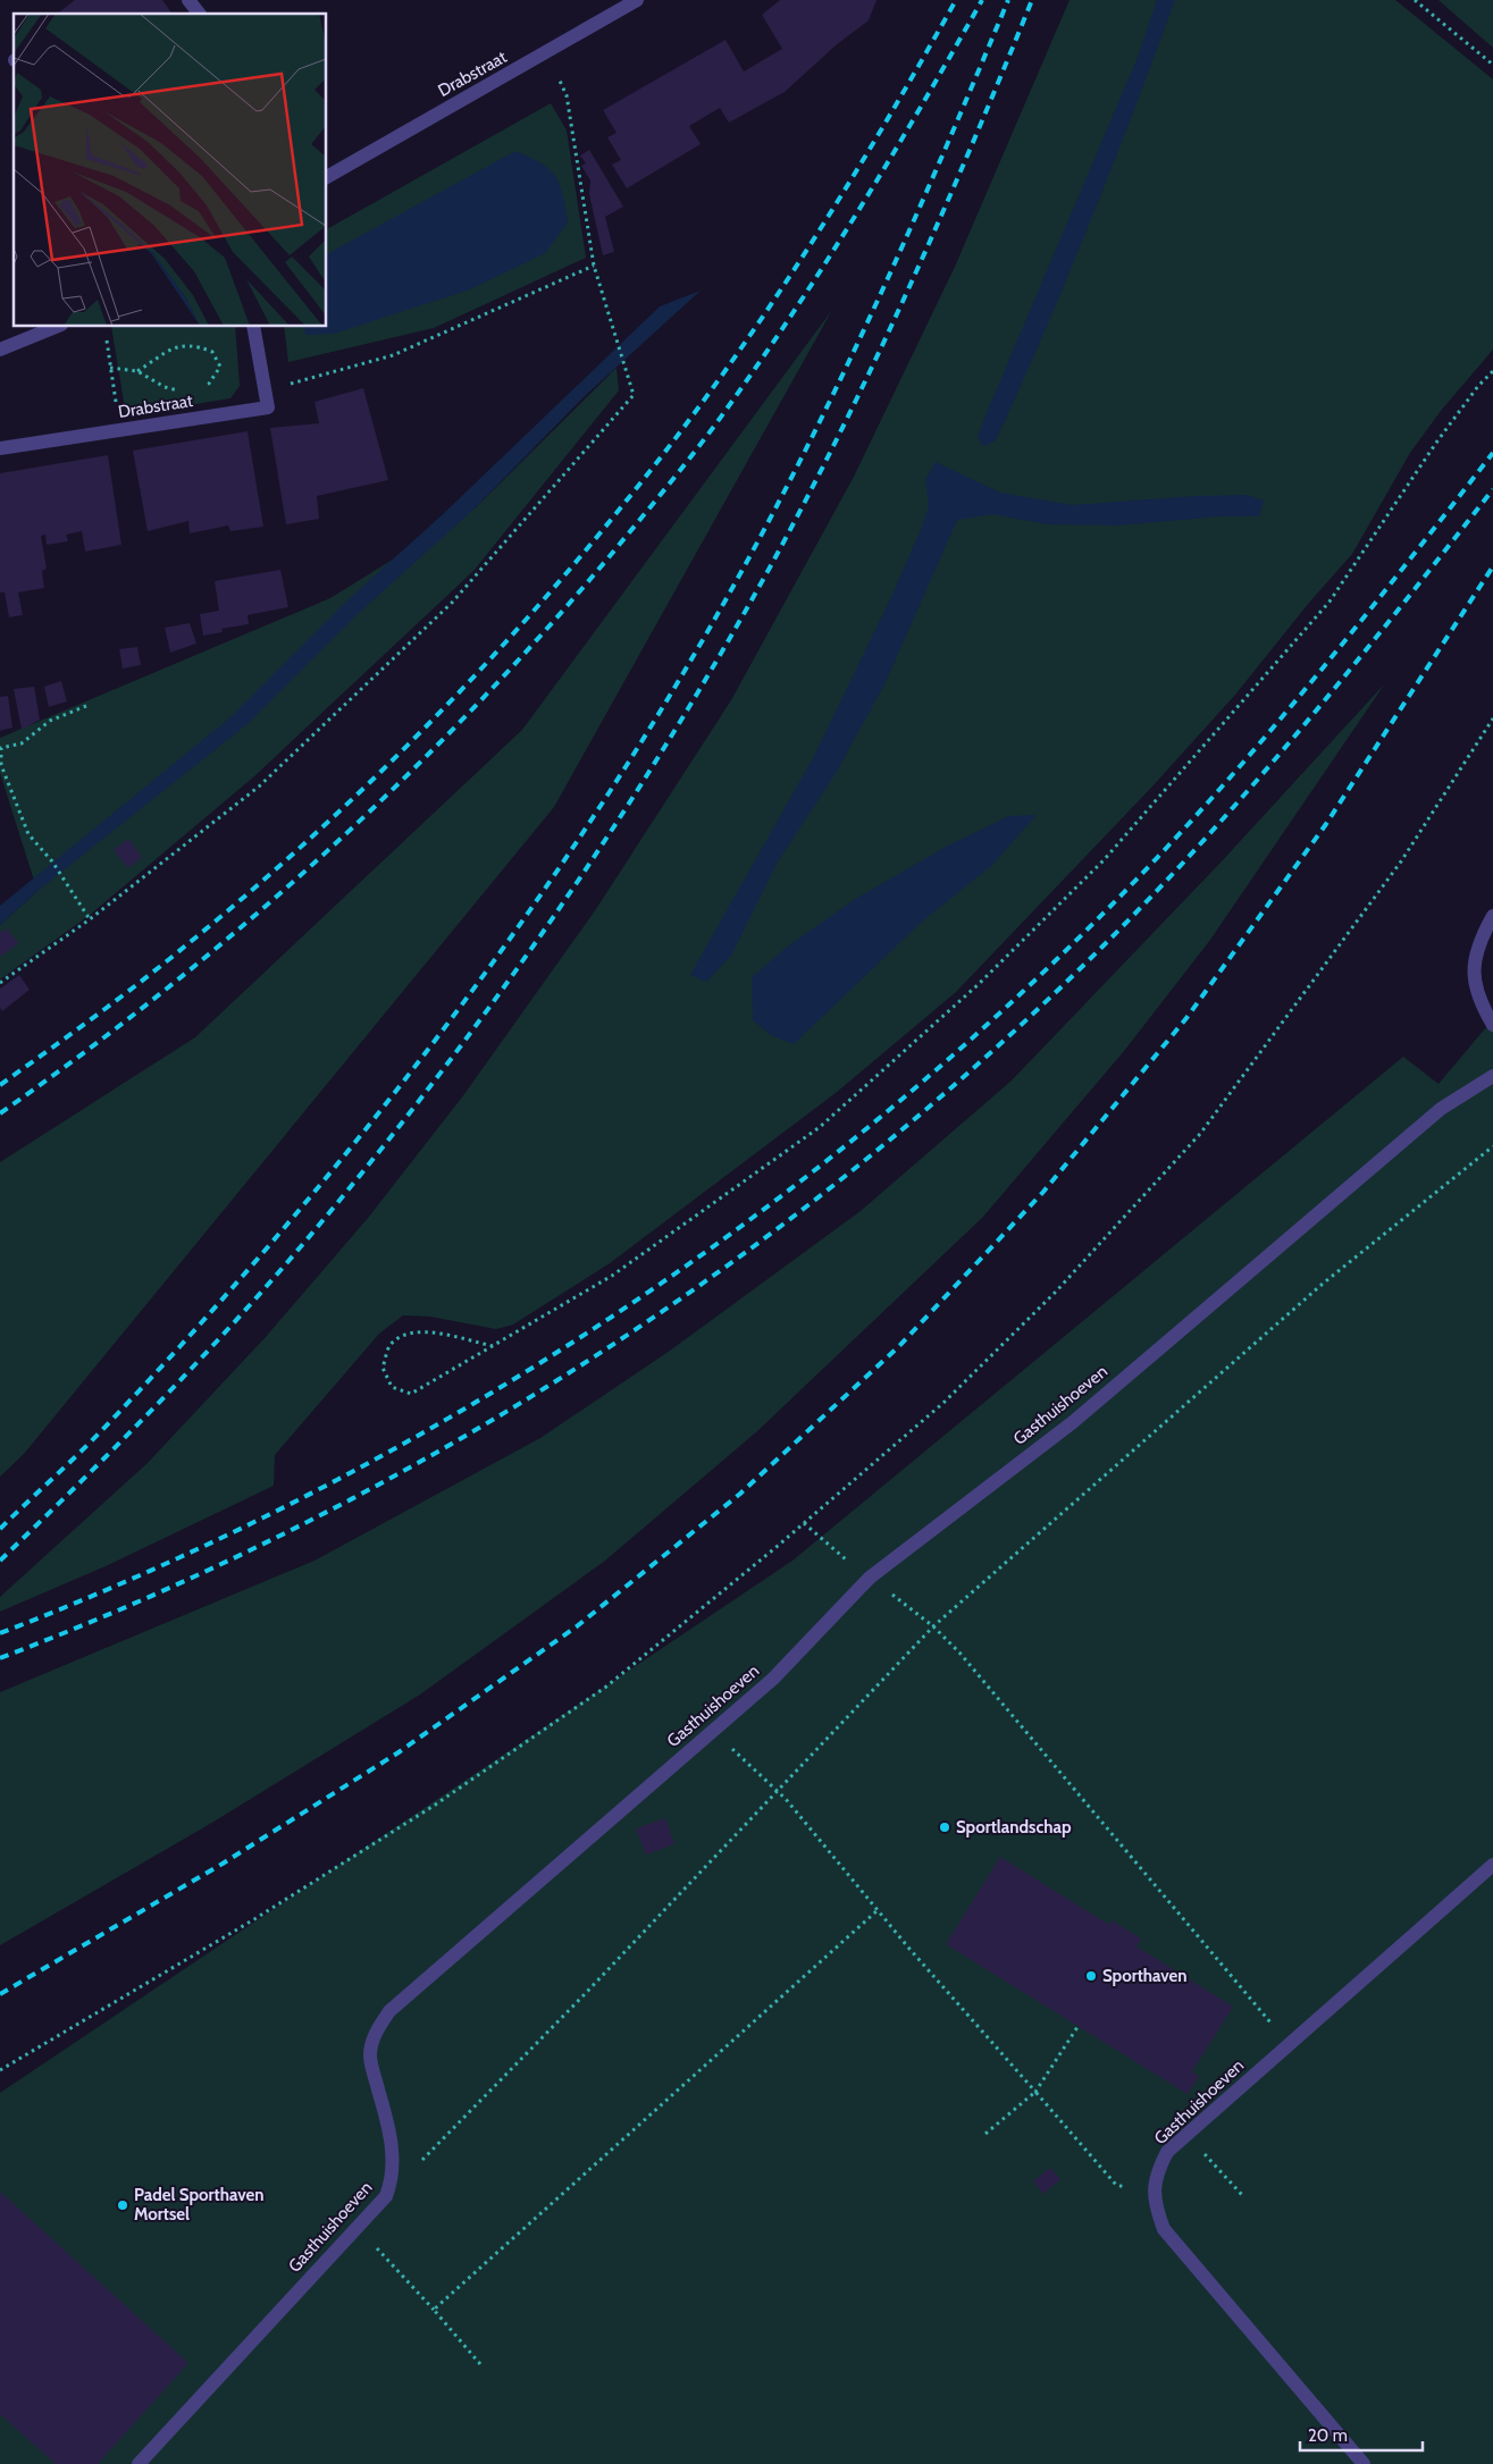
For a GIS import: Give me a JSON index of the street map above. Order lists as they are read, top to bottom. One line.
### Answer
{"streets":{"street":["Drabstraat","Gasthuishoeven"]},"places":["Sportlandschap","Sporthaven","Padel Sporthaven Mortsel"],"scale_bar":"20 m"}
